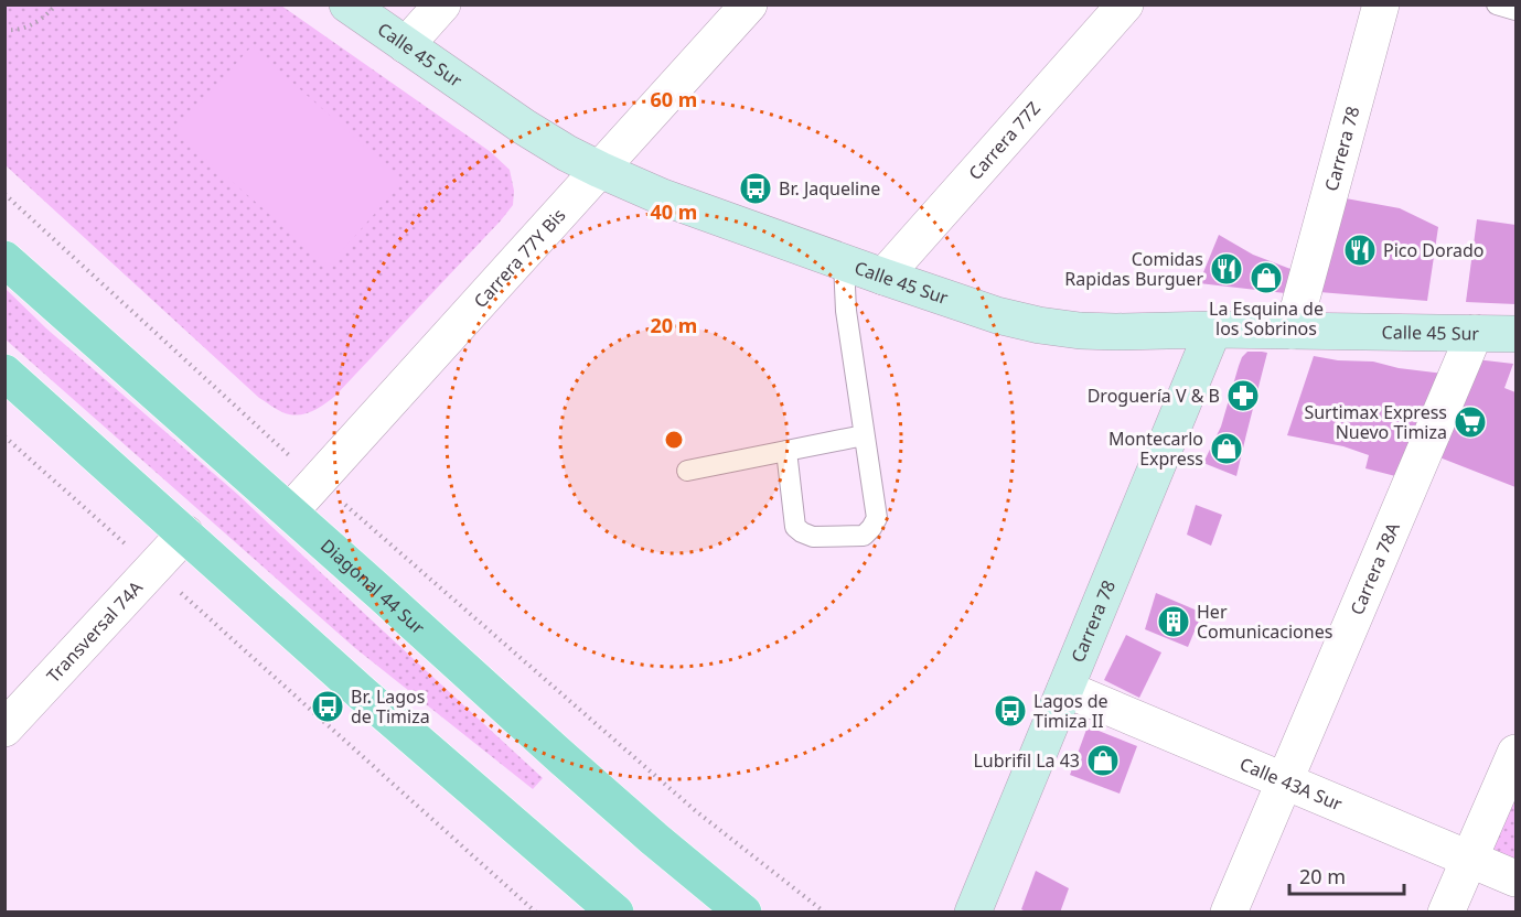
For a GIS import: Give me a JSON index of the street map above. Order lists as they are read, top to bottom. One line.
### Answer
{"streets":{"main road":["Diagonal 44 Sur"],"street":["Calle 45 Sur","Carrera 77Z","Carrera 78","Carrera 77Y Bis","Carrera 78A","Transversal 74A","Calle 43A Sur"]},"crossings":[["Calle 45 Sur","Carrera 77Z"],["Calle 45 Sur","Carrera 78"],["Calle 45 Sur","Carrera 77Y Bis"],["Calle 45 Sur","Carrera 78A"],["Carrera 78","Calle 43A Sur"],["Carrera 77Y Bis","Diagonal 44 Sur"],["Carrera 78A","Calle 43A Sur"]],"places":{"bus stop":["Br. Jaqueline","Br. Lagos de Timiza","Lagos de Timiza II"],"restaurant":["Pico Dorado","Comidas Rapidas Burguer"],"shop":["La Esquina de los Sobrinos","Montecarlo Express","Lubrifil La 43"],"pharmacy":["Droguería V & B"],"supermarket":["Surtimax Express Nuevo Timiza"],"building":["Her Comunicaciones"]},"scale_bar":"20 m","rings":["60 m","40 m","20 m"]}
